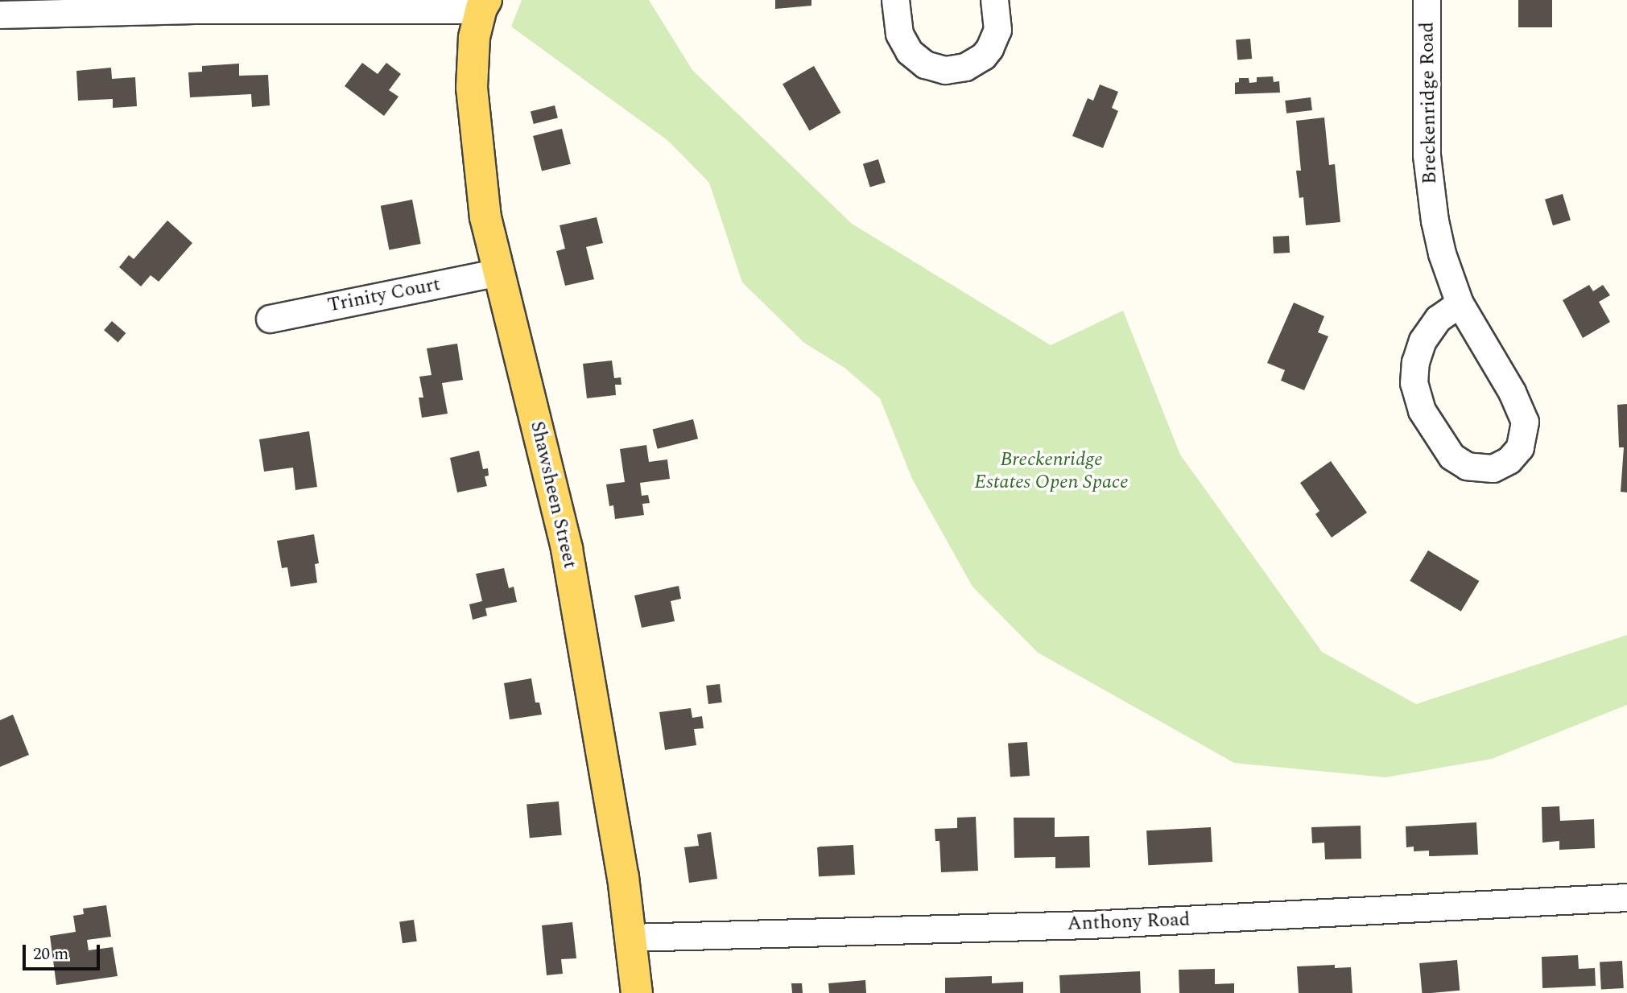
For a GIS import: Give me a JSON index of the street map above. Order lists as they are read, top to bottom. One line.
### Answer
{"streets":{"main road":["Shawsheen Street"],"street":["Breckenridge Road","Trinity Court","Anthony Road"]},"crossings":[["Trinity Court","Shawsheen Street"],["Shawsheen Street","Anthony Road"]],"parks":["Breckenridge Estates Open Space"],"scale_bar":"20 m"}
